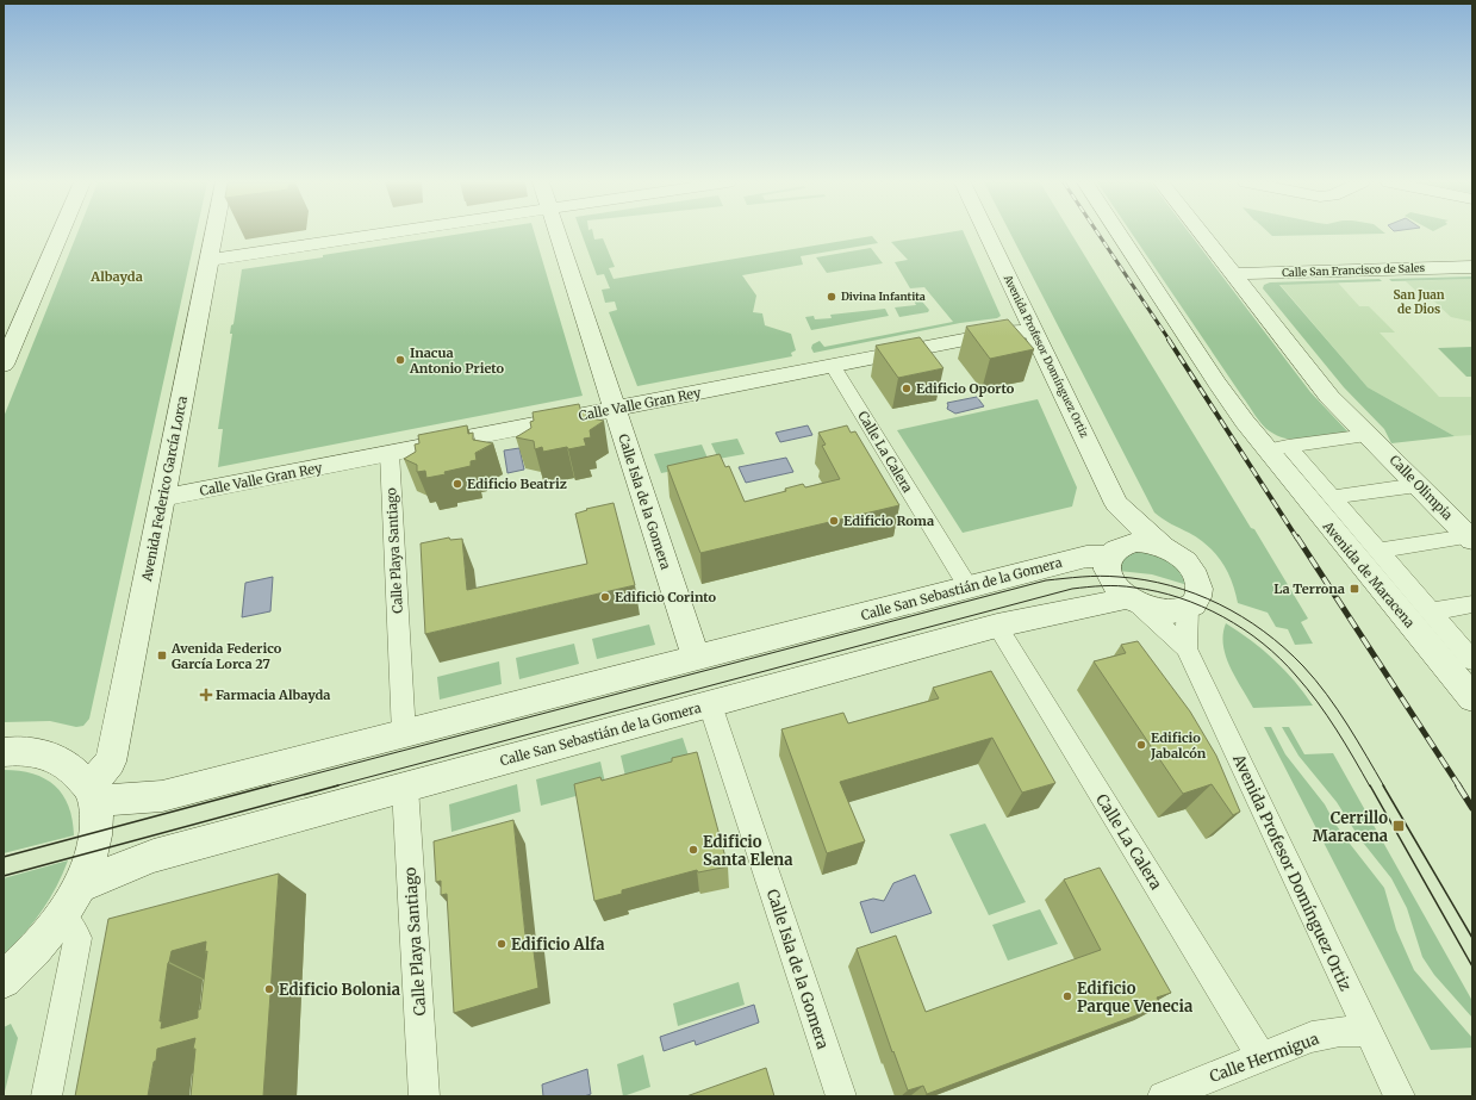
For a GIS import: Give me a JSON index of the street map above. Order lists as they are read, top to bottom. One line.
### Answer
{"streets":{"main road":["Calle San Francisco de Sales","Avenida Profesor Domínguez Ortiz","Calle Valle Gran Rey","Calle Olimpia","Avenida Federico García Lorca","Calle Isla de la Gomera","Avenida de Maracena","Calle San Sebastián de la Gomera"],"street":["Calle La Calera","Calle Playa Santiago","Calle Hermigua"]},"crossings":[["Calle San Francisco de Sales","Calle Olimpia"],["Avenida Profesor Domínguez Ortiz","Calle Valle Gran Rey"],["Avenida Profesor Domínguez Ortiz","Calle San Sebastián de la Gomera"],["Avenida Profesor Domínguez Ortiz","Calle Hermigua"],["Calle Valle Gran Rey","Calle La Calera"],["Calle Valle Gran Rey","Avenida Federico García Lorca"],["Calle Valle Gran Rey","Calle Isla de la Gomera"],["Calle Valle Gran Rey","Calle Playa Santiago"],["Calle La Calera","Calle San Sebastián de la Gomera"],["Calle La Calera","Calle Hermigua"],["Calle Olimpia","Avenida de Maracena"],["Avenida Federico García Lorca","Calle San Sebastián de la Gomera"],["Calle Isla de la Gomera","Calle San Sebastián de la Gomera"],["Calle Playa Santiago","Calle San Sebastián de la Gomera"]],"districts":["Albayda","San Juan de Dios"],"places":{"other":["Divina Infantita","Inacua Antonio Prieto","Edificio Oporto","Edificio Beatriz","Edificio Roma","Edificio Corinto","Edificio Jabalcón","Edificio Santa Elena","Edificio Alfa","Edificio Bolonia","Edificio Parque Venecia"],"transit":["La Terrona","Avenida Federico García Lorca 27","Cerrillo Maracena"],"health":["Farmacia Albayda"]}}
